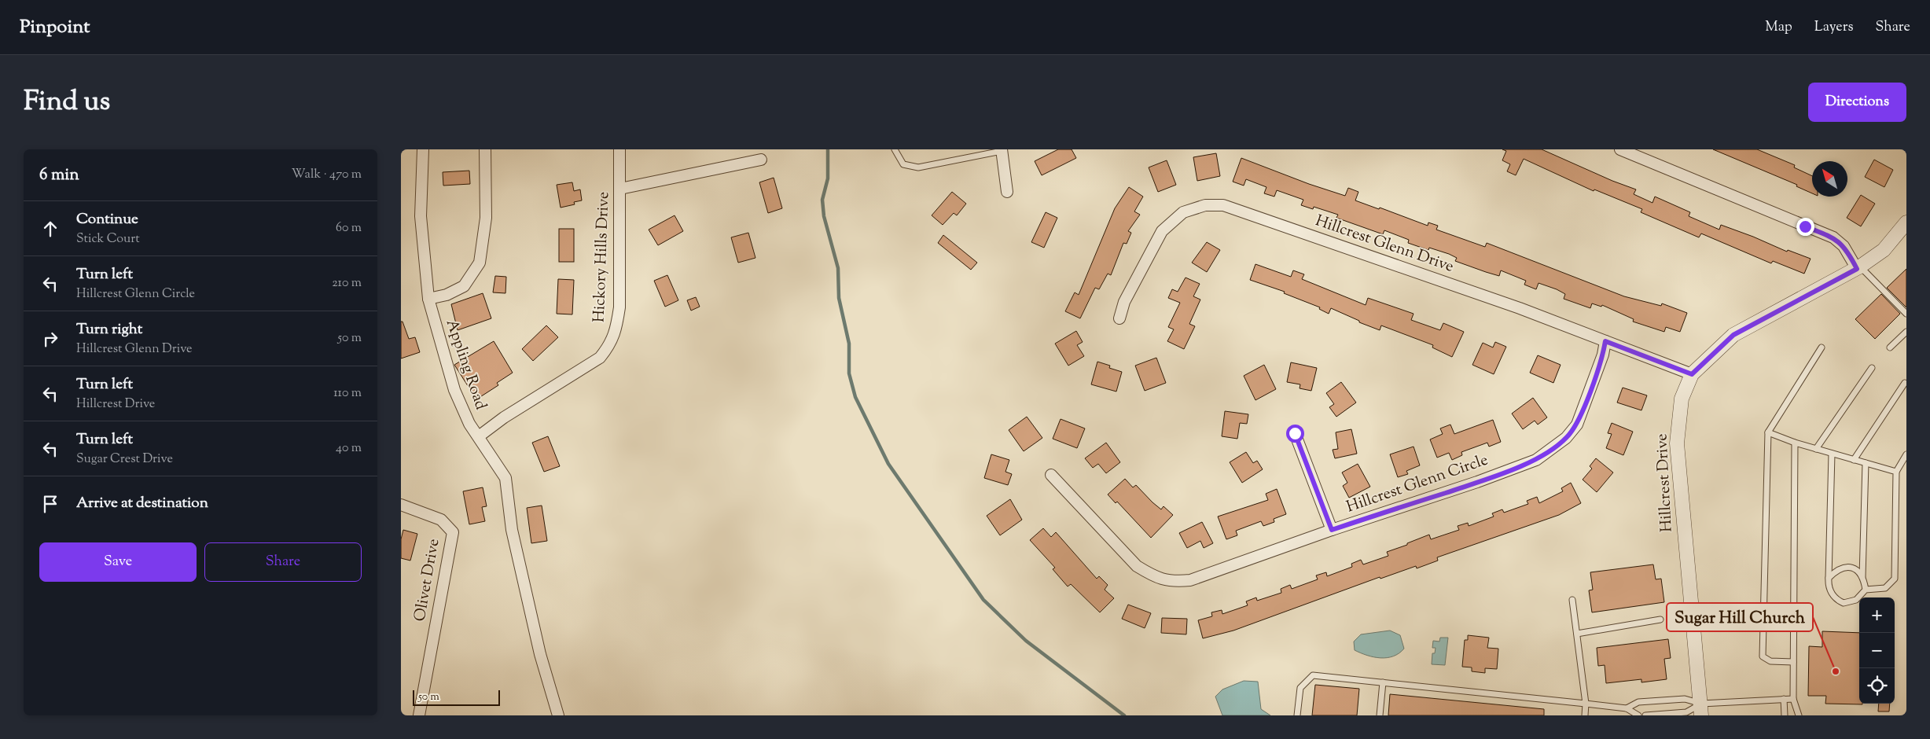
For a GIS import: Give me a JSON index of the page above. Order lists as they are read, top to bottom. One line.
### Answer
{"streets":{"street":["Hillcrest Glenn Drive","Hickory Hills Drive","Appling Road","Hillcrest Drive","Hillcrest Glenn Circle","Olivet Drive"]},"crossings":[["Hillcrest Glenn Drive","Hillcrest Drive"],["Hillcrest Glenn Drive","Hillcrest Glenn Circle"],["Hickory Hills Drive","Appling Road"]],"places":["Sugar Hill Church"],"scale_bar":"50 m","north":"top left","page":{"header":"Pinpoint","nav":["Map","Layers","Share"],"title":"Find us","buttons":["Directions",["Save","Share"]],"heading":["6 min","Walk · 470 m"],"list":[["Continue","Stick Court","60 m"],["Turn left","Hillcrest Glenn Circle","210 m"],["Turn right","Hillcrest Glenn Drive","50 m"],["Turn left","Hillcrest Drive","110 m"],["Turn left","Sugar Crest Drive","40 m"],"Arrive at destination"],"map_buttons":["+","−"],"scale":"50 m"}}
